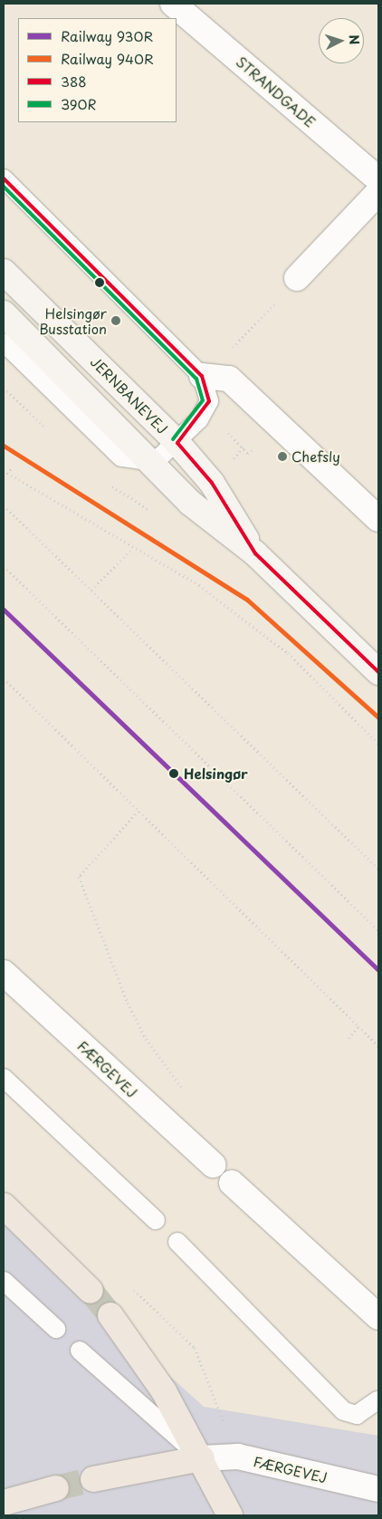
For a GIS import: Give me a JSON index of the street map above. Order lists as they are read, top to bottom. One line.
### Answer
{"streets":{"main road":["JERNBANEVEJ"],"street":["STRANDGADE","FÆRGEVEJ"]},"places":["Helsingør Busstation","Chefsly","Helsingør"],"lines":["transit line 388","transit line 390R","rail line 940R","rail line 930R"],"legend":["Railway 930R","Railway 940R","388","390R"],"north":"right"}
